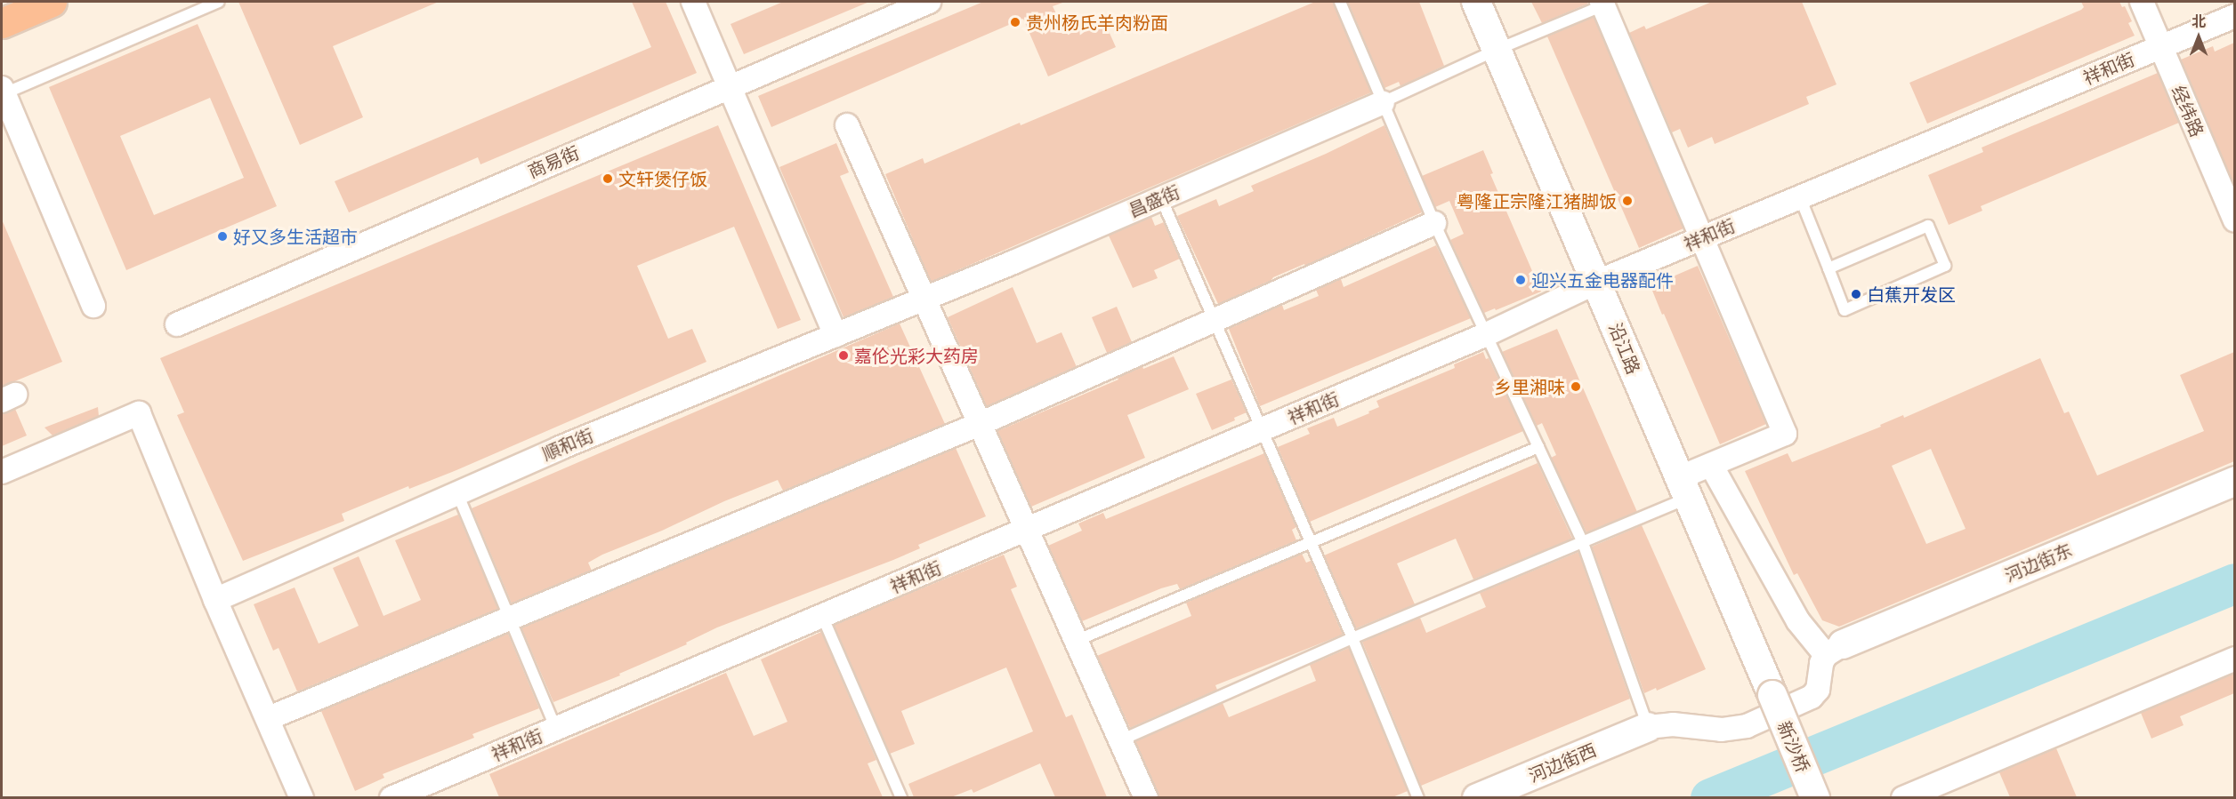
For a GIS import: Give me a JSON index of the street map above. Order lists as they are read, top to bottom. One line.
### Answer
{"streets":{"street":["祥和街","经纬路","商易街","昌盛街","沿江路","順和街","河边街东","新沙桥","河边街西"]},"crossings":[["祥和街","经纬路"],["祥和街","沿江路"],["昌盛街","順和街"],["沿江路","新沙桥"]],"places":["贵州杨氏羊肉粉面","文轩煲仔饭","粤隆正宗隆江猪脚饭","好又多生活超市","迎兴五金电器配件","白蕉开发区","嘉伦光彩大药房","乡里湘味"],"north":"top"}
